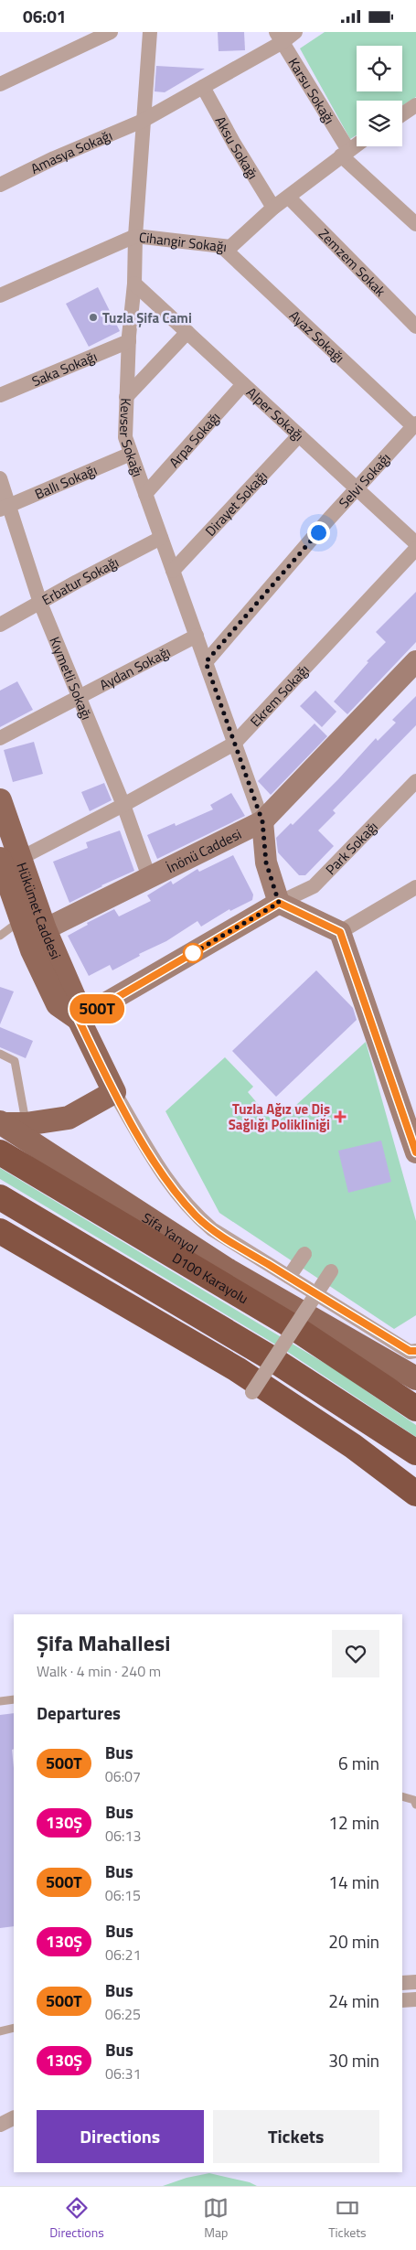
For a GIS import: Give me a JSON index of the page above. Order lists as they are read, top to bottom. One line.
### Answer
{"streets":{"highway":["D100 Karayolu"],"main road":["Hükümet Caddesi","Sifa Yanyol"],"street":["Karsu Sokağı","Aksu Sokağı","Amasya Sokağı","Cihangir Sokağı","Zemzem Sokak","Ayaz Sokağı","Saka Sokağı","Alper Sokağı","Kevser Sokağı","Arpa Sokağı","Selvi Sokağı","Ballı Sokağı","Dirayet Sokağı","Erbatur Sokağı","Aydan Sokağı","Kıymetli Sokağı","Ekrem Sokağı","Park Sokağı","İnönü Caddesi"]},"crossings":[["Karsu Sokağı","Amasya Sokağı"],["Karsu Sokağı","Cihangir Sokağı"],["Aksu Sokağı","Amasya Sokağı"],["Aksu Sokağı","Cihangir Sokağı"],["Amasya Sokağı","Kevser Sokağı"],["Cihangir Sokağı","Zemzem Sokak"],["Cihangir Sokağı","Ayaz Sokağı"],["Cihangir Sokağı","Kevser Sokağı"],["Ayaz Sokağı","Selvi Sokağı"],["Saka Sokağı","Kevser Sokağı"],["Alper Sokağı","Kevser Sokağı"],["Alper Sokağı","Arpa Sokağı"],["Alper Sokağı","Selvi Sokağı"],["Alper Sokağı","Dirayet Sokağı"],["Kevser Sokağı","Arpa Sokağı"],["Kevser Sokağı","Selvi Sokağı"],["Kevser Sokağı","Ballı Sokağı"],["Kevser Sokağı","Dirayet Sokağı"],["Kevser Sokağı","Erbatur Sokağı"],["Kevser Sokağı","Aydan Sokağı"],["Kevser Sokağı","Ekrem Sokağı"],["Kevser Sokağı","İnönü Caddesi"],["Ballı Sokağı","Kıymetli Sokağı"],["Erbatur Sokağı","Kıymetli Sokağı"],["Aydan Sokağı","Kıymetli Sokağı"],["Kıymetli Sokağı","Ekrem Sokağı"],["Kıymetli Sokağı","İnönü Caddesi"],["Ekrem Sokağı","Hükümet Caddesi"],["İnönü Caddesi","Hükümet Caddesi"]],"places":{"other":["Tuzla Şifa Cami"],"health":["Tuzla Ağız ve Diş Sağlığı Polikliniği"]},"lines":["bus line 500T"],"page":{"status":"06:01","on_map":"500T","heading":[["Şifa Mahallesi","Walk · 4 min · 240 m"],"Departures"],"list":[{"mark":"500T","name":"Bus","note":"06:07","value":"6 min"},{"mark":"130Ş","name":"Bus","note":"06:13","value":"12 min"},{"mark":"500T","name":"Bus","note":"06:15","value":"14 min"},{"mark":"130Ş","name":"Bus","note":"06:21","value":"20 min"},{"mark":"500T","name":"Bus","note":"06:25","value":"24 min"},{"mark":"130Ş","name":"Bus","note":"06:31","value":"30 min"}],"buttons":["Directions","Tickets"],"tabs":["Directions","Map","Tickets"]}}
